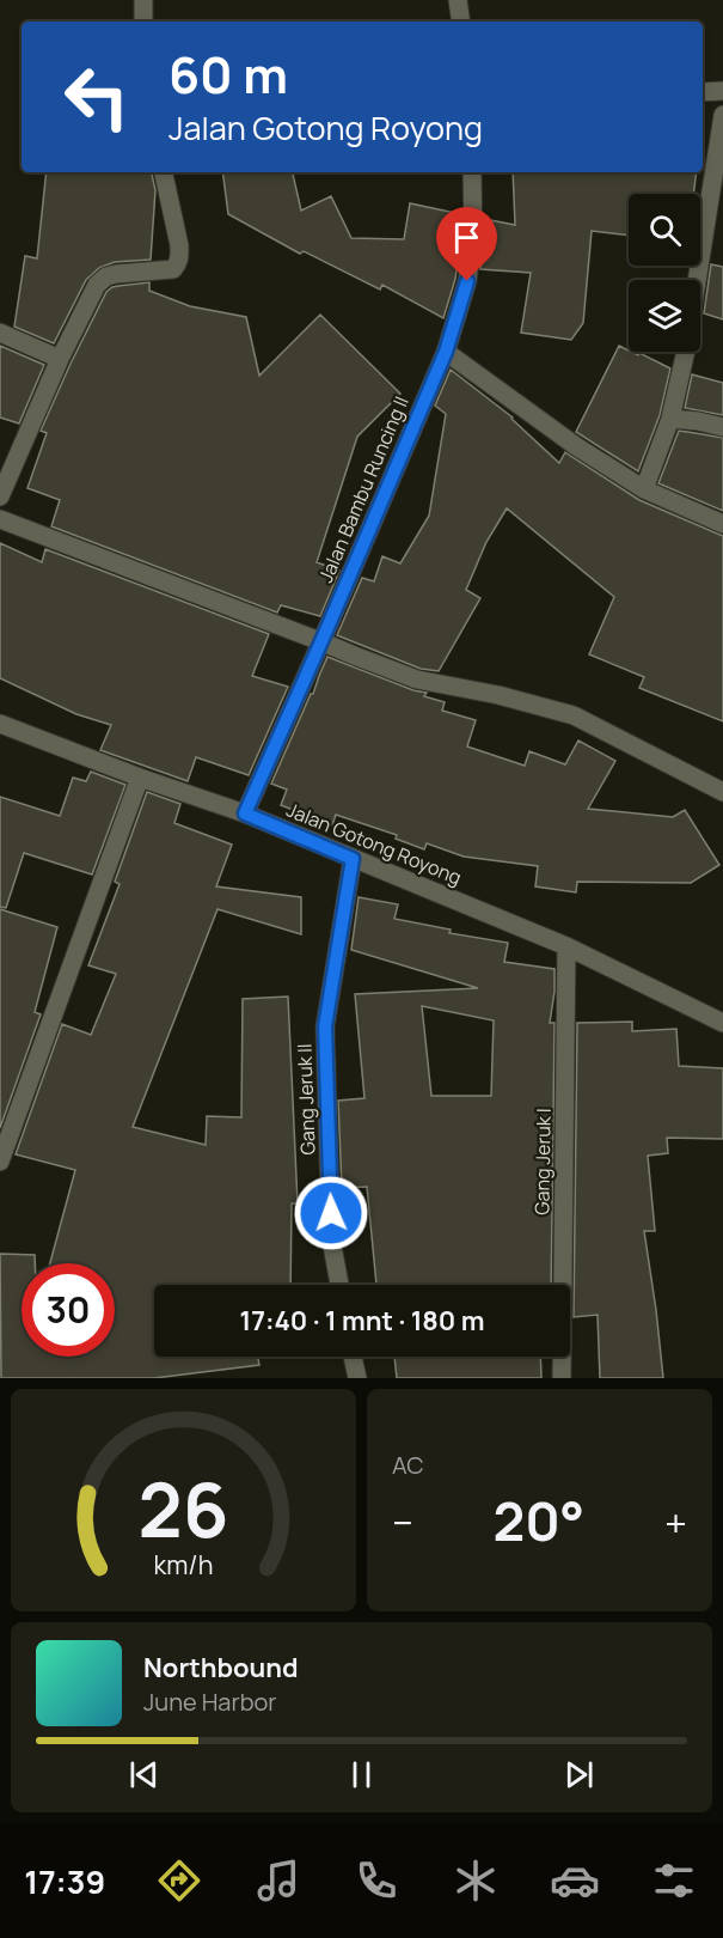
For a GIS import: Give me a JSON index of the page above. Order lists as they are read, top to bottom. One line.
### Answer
{"streets":{"street":["Jalan Bambu Runcing II","Jalan Gotong Royong","Gang Jeruk II","Gang Jeruk I"]},"crossings":[["Jalan Bambu Runcing II","Jalan Gotong Royong"],["Jalan Gotong Royong","Gang Jeruk II"],["Jalan Gotong Royong","Gang Jeruk I"]],"page":{"turn":["60 m","Jalan Gotong Royong"],"limit":"30","trip":"17:40 · 1 mnt · 180 m","tile":"AC","heat":["−","20°","+"],"song":["Northbound","June Harbor"],"tabs":"17:39","gauge":["26","km/h"]}}
